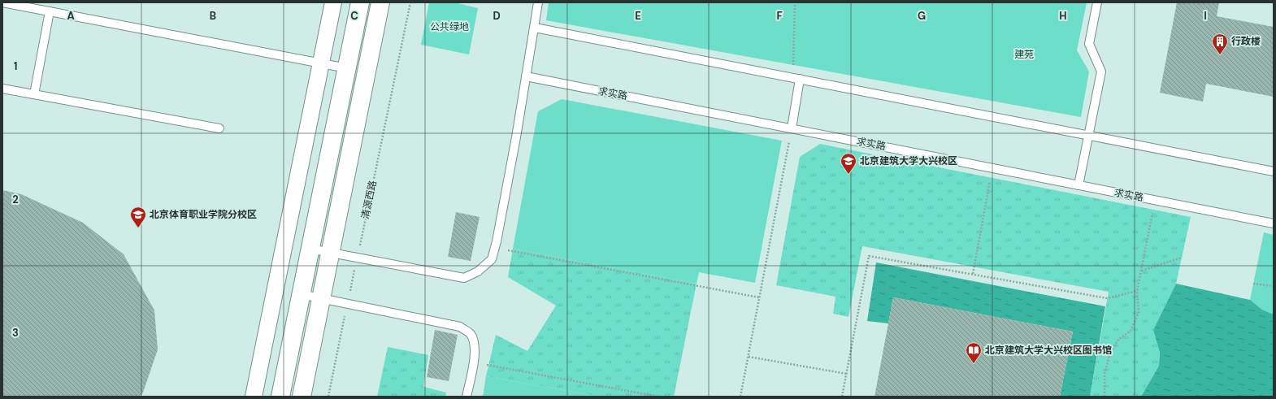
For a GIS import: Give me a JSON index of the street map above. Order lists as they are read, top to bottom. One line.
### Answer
{"streets":{"lane":["求实路"],"path":["清源西路"]},"parks":["公共绿地","建苑"],"places":{"building":["行政楼"],"school or university":["北京建筑大学大兴校区","北京体育职业学院分校区"],"library":["北京建筑大学大兴校区图书馆"]},"grid":{"columns":["A","B","C","D","E","F","G","H","I"],"rows":["1","2","3"]}}
